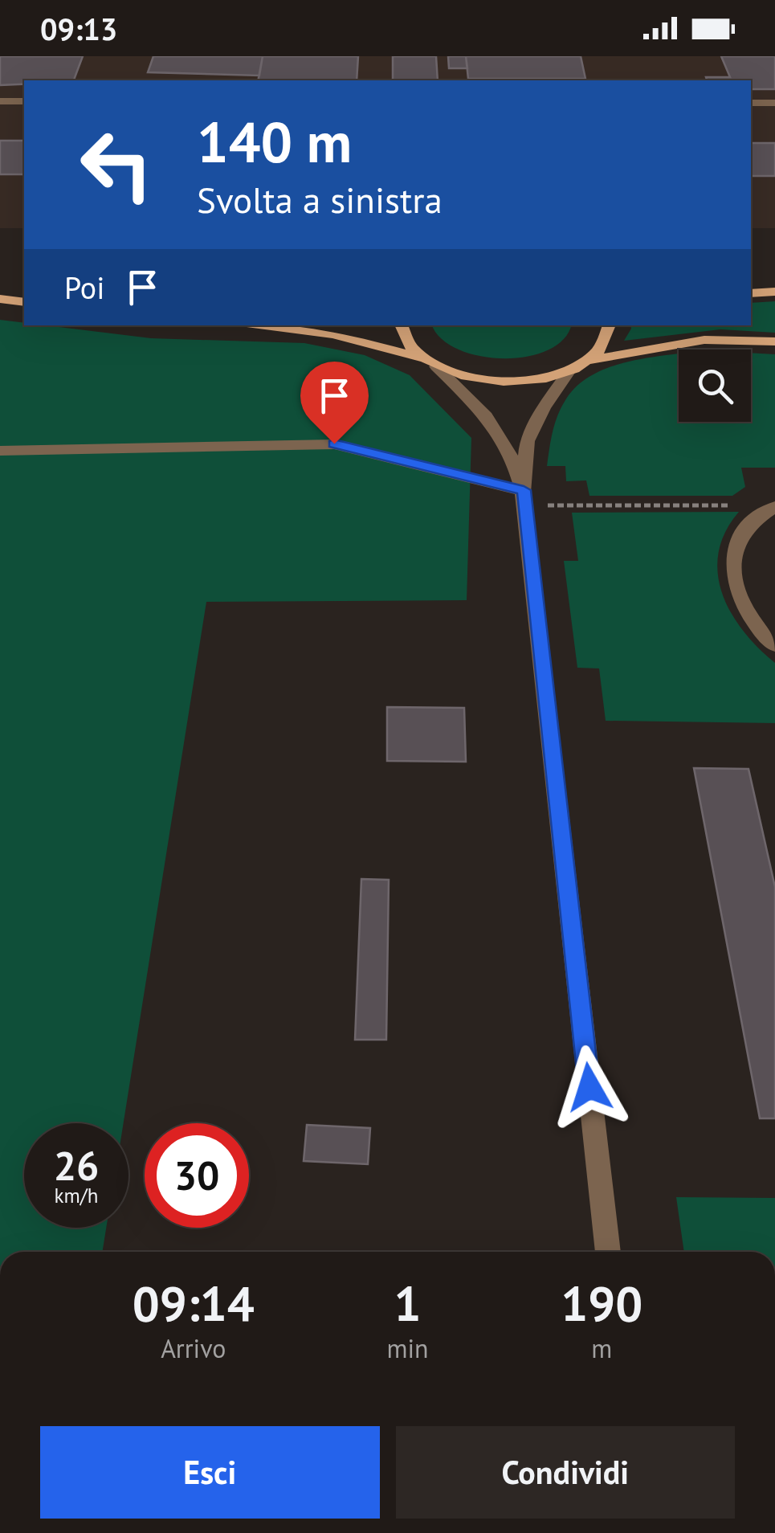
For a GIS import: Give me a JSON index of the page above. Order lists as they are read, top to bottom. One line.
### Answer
{"page":{"status":"09:13","turn":["140 m","Svolta a sinistra"],"then":"Poi","speed":"26 km/h","limit":"30","eta":["09:14","Arrivo","1","min","190","m"],"buttons":["Esci","Condividi"]}}
